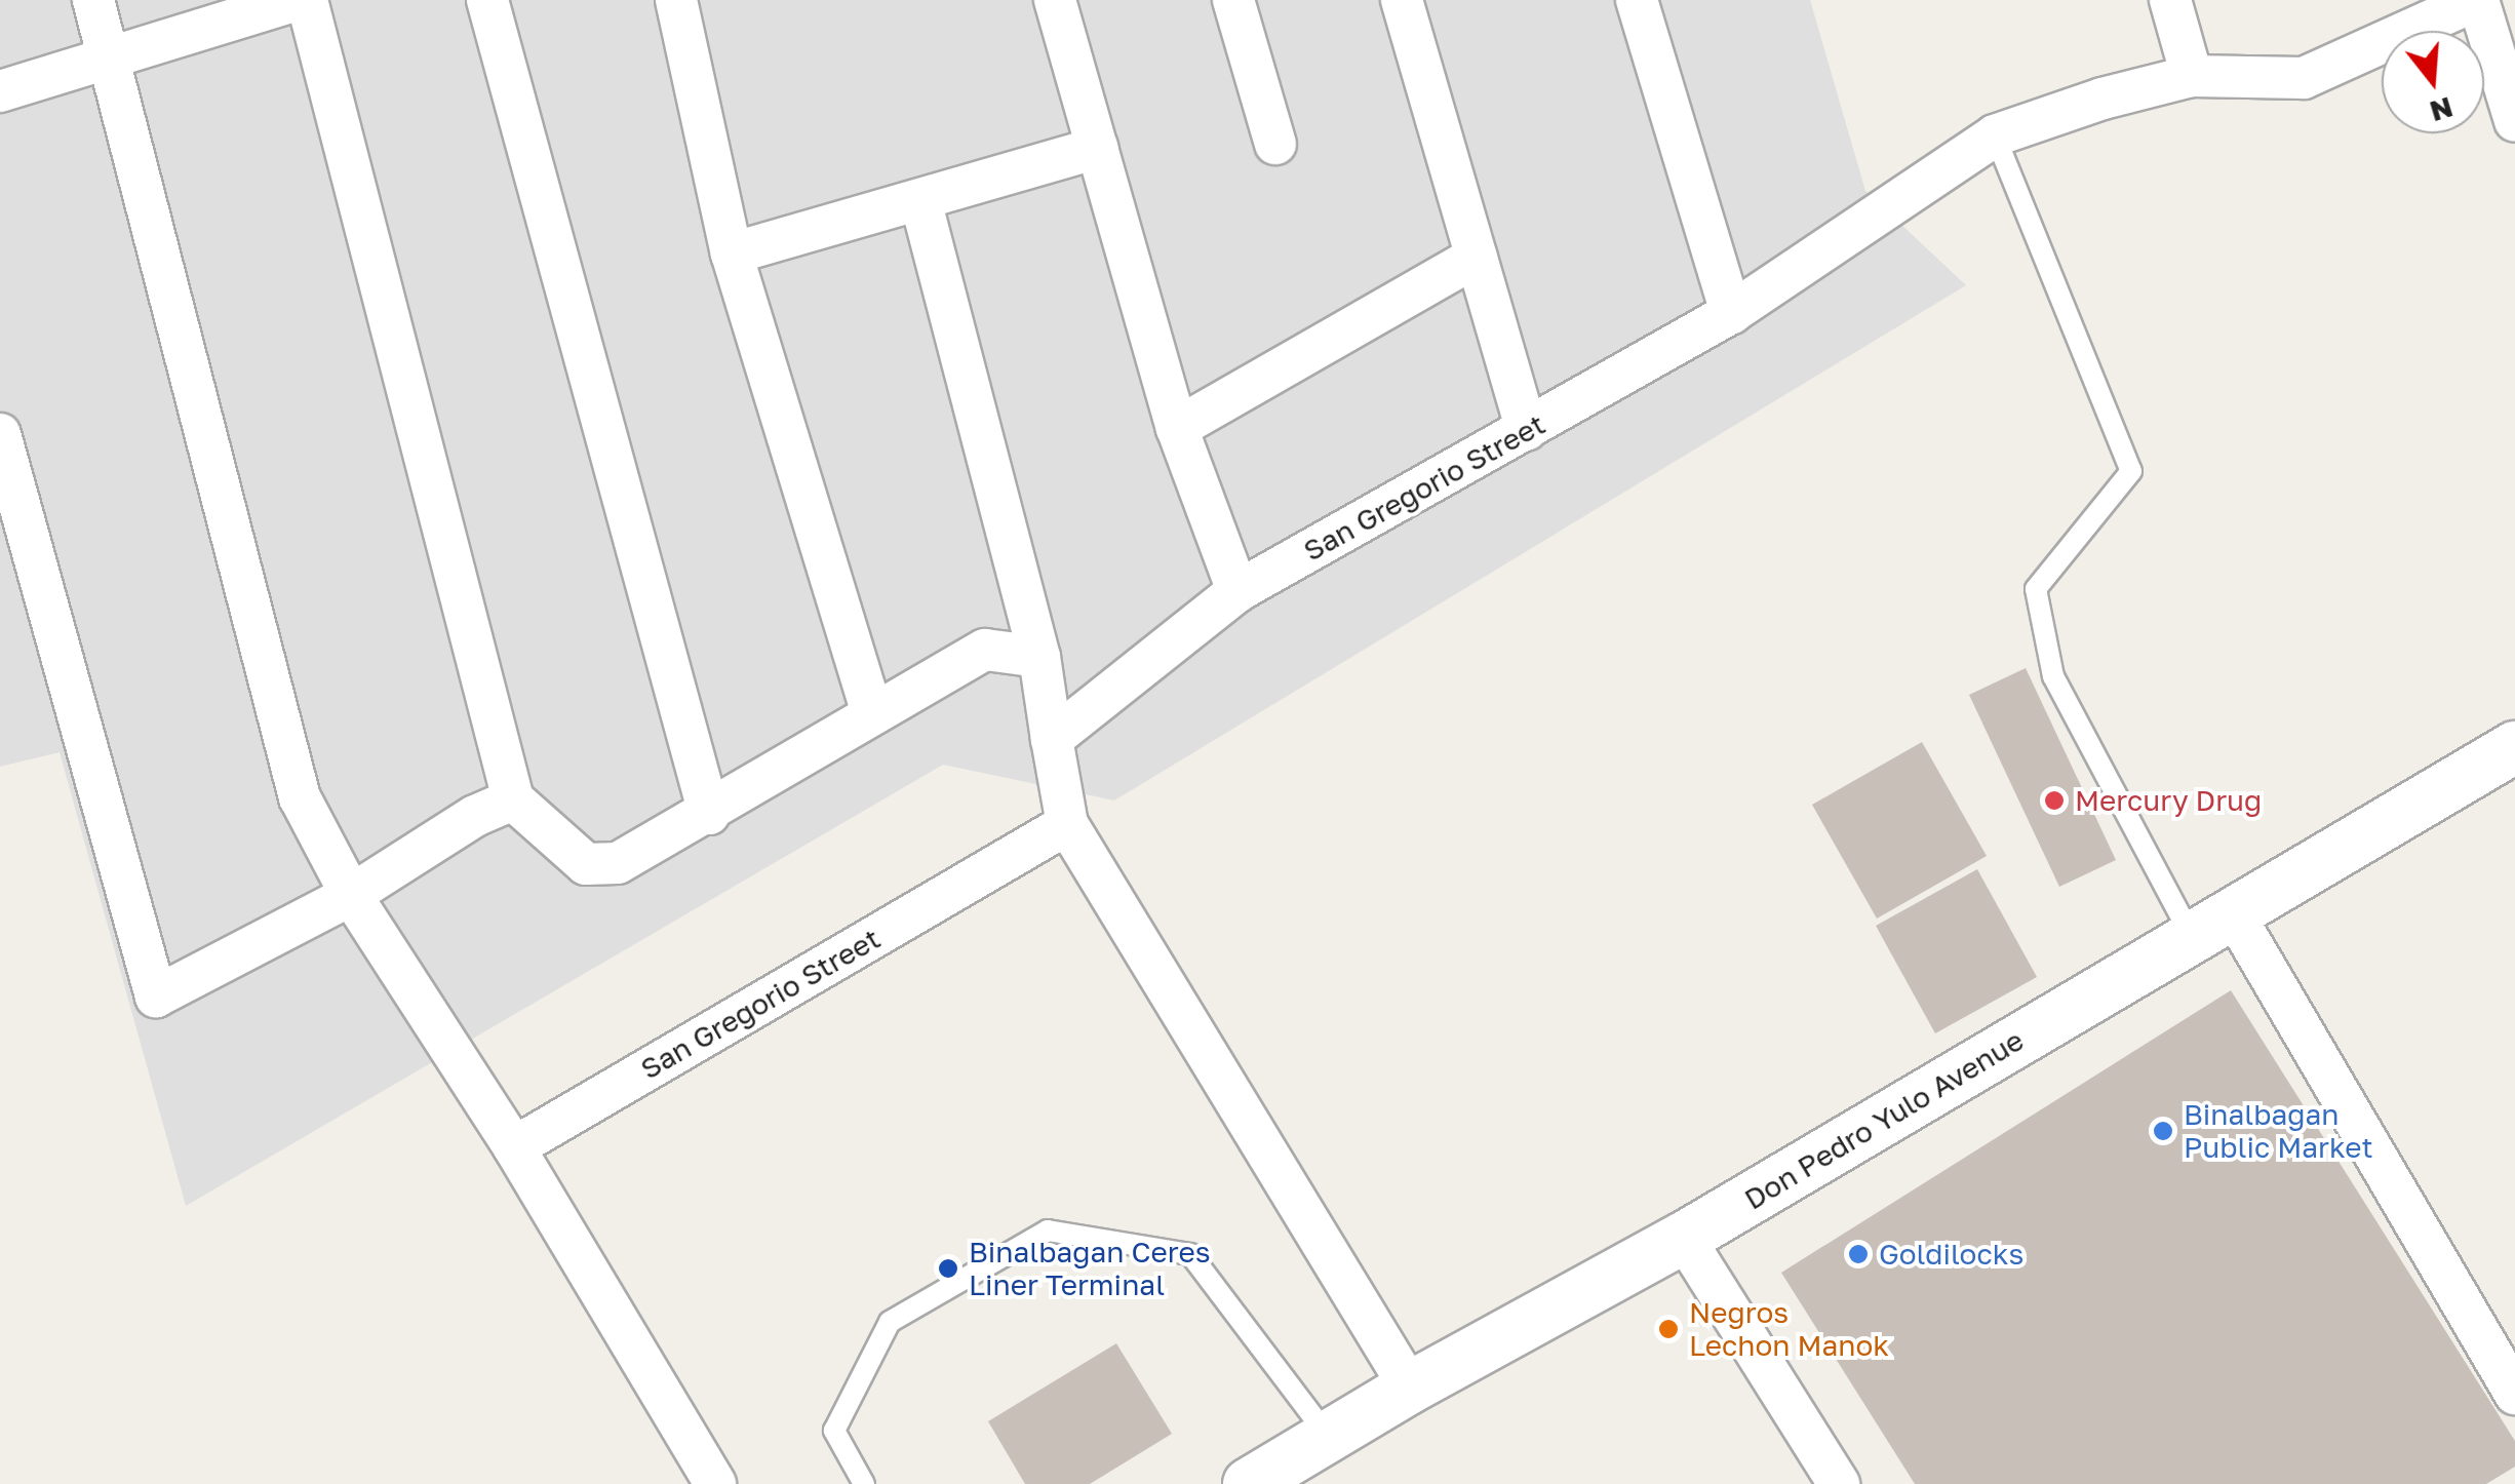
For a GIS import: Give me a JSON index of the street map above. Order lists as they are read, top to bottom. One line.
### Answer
{"streets":{"street":["San Gregorio Street","Don Pedro Yulo Avenue"]},"places":["Mercury Drug","Binalbagan Public Market","Goldilocks","Binalbagan Ceres Liner Terminal","Negros Lechon Manok"],"north":"bottom"}
